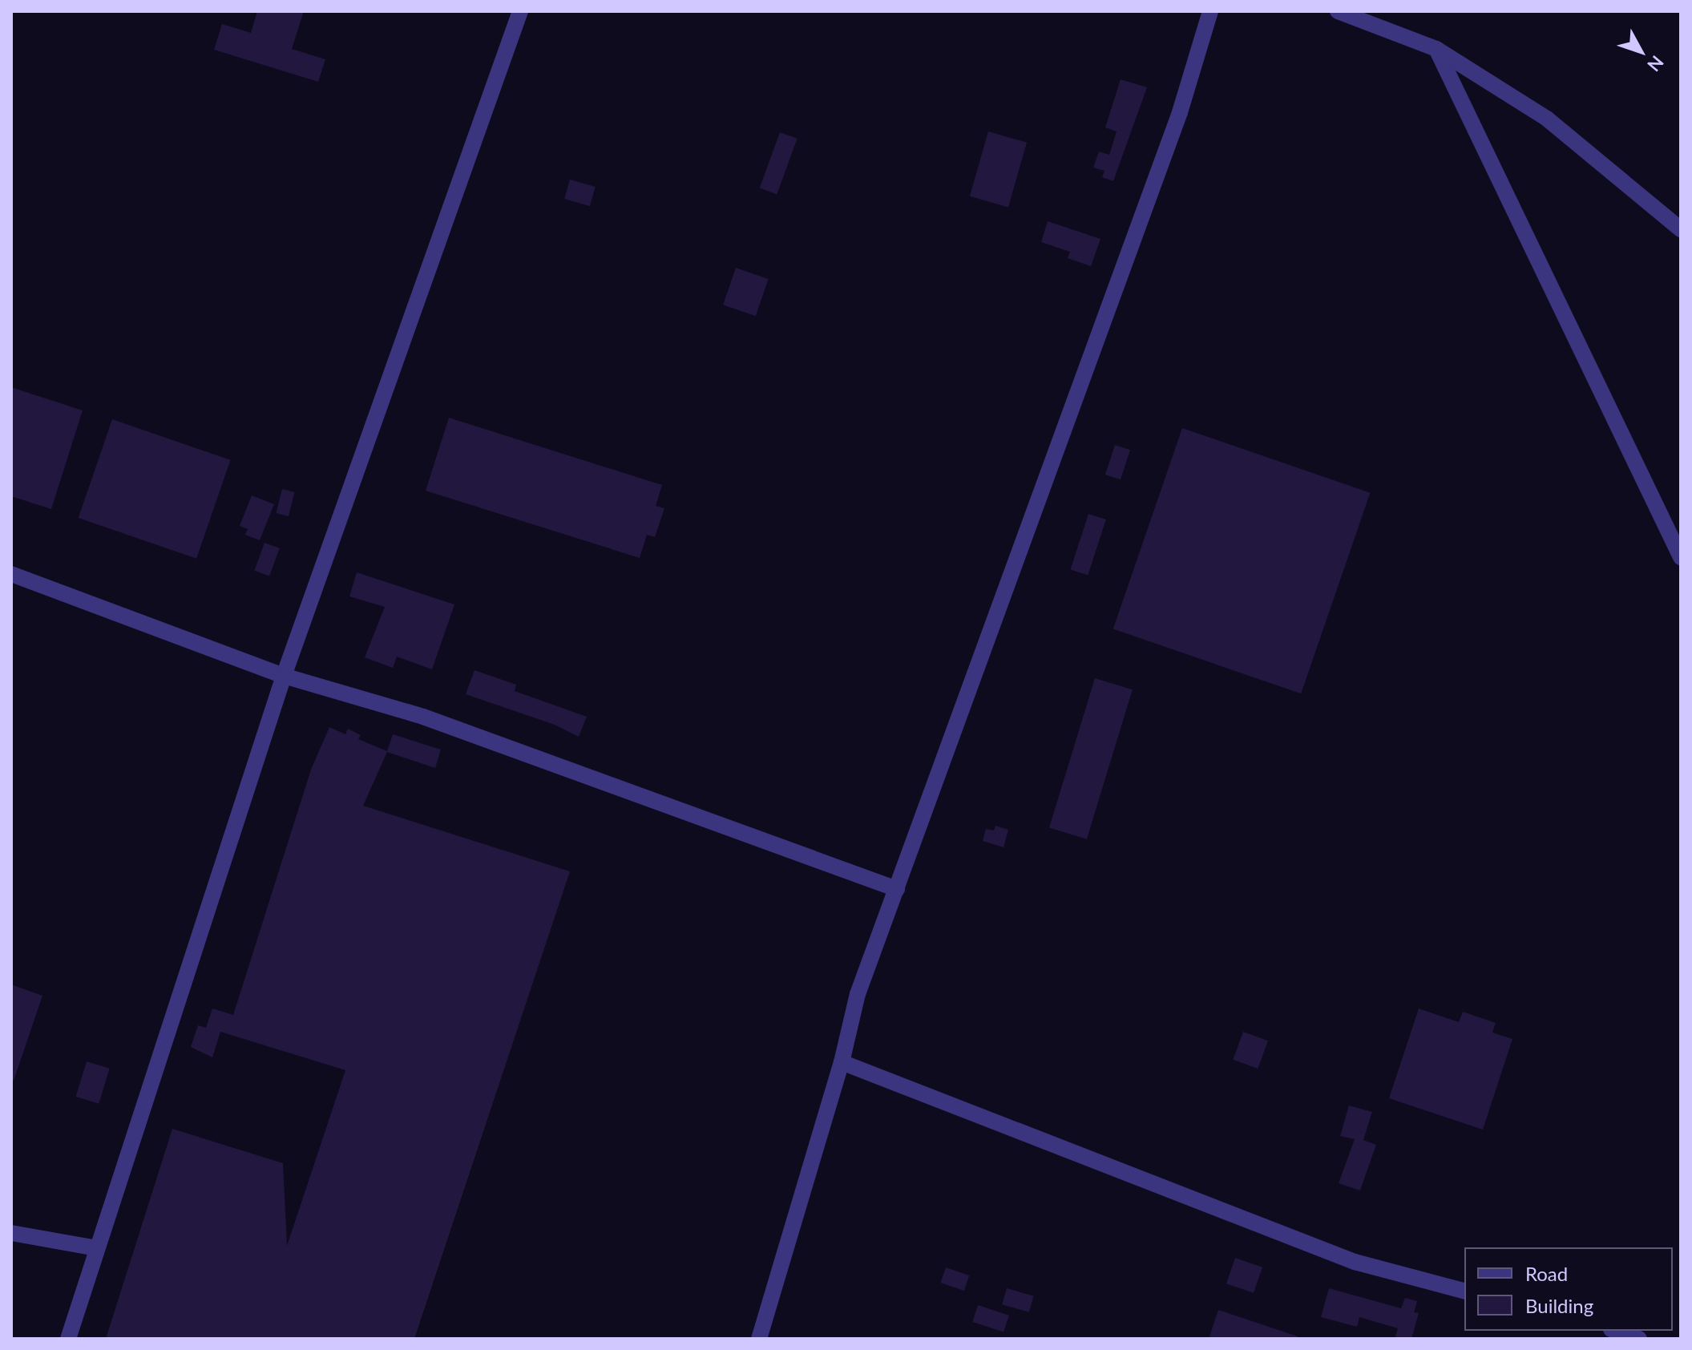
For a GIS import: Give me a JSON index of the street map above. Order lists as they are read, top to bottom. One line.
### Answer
{"legend":["Road","Building"],"north":"bottom right"}
